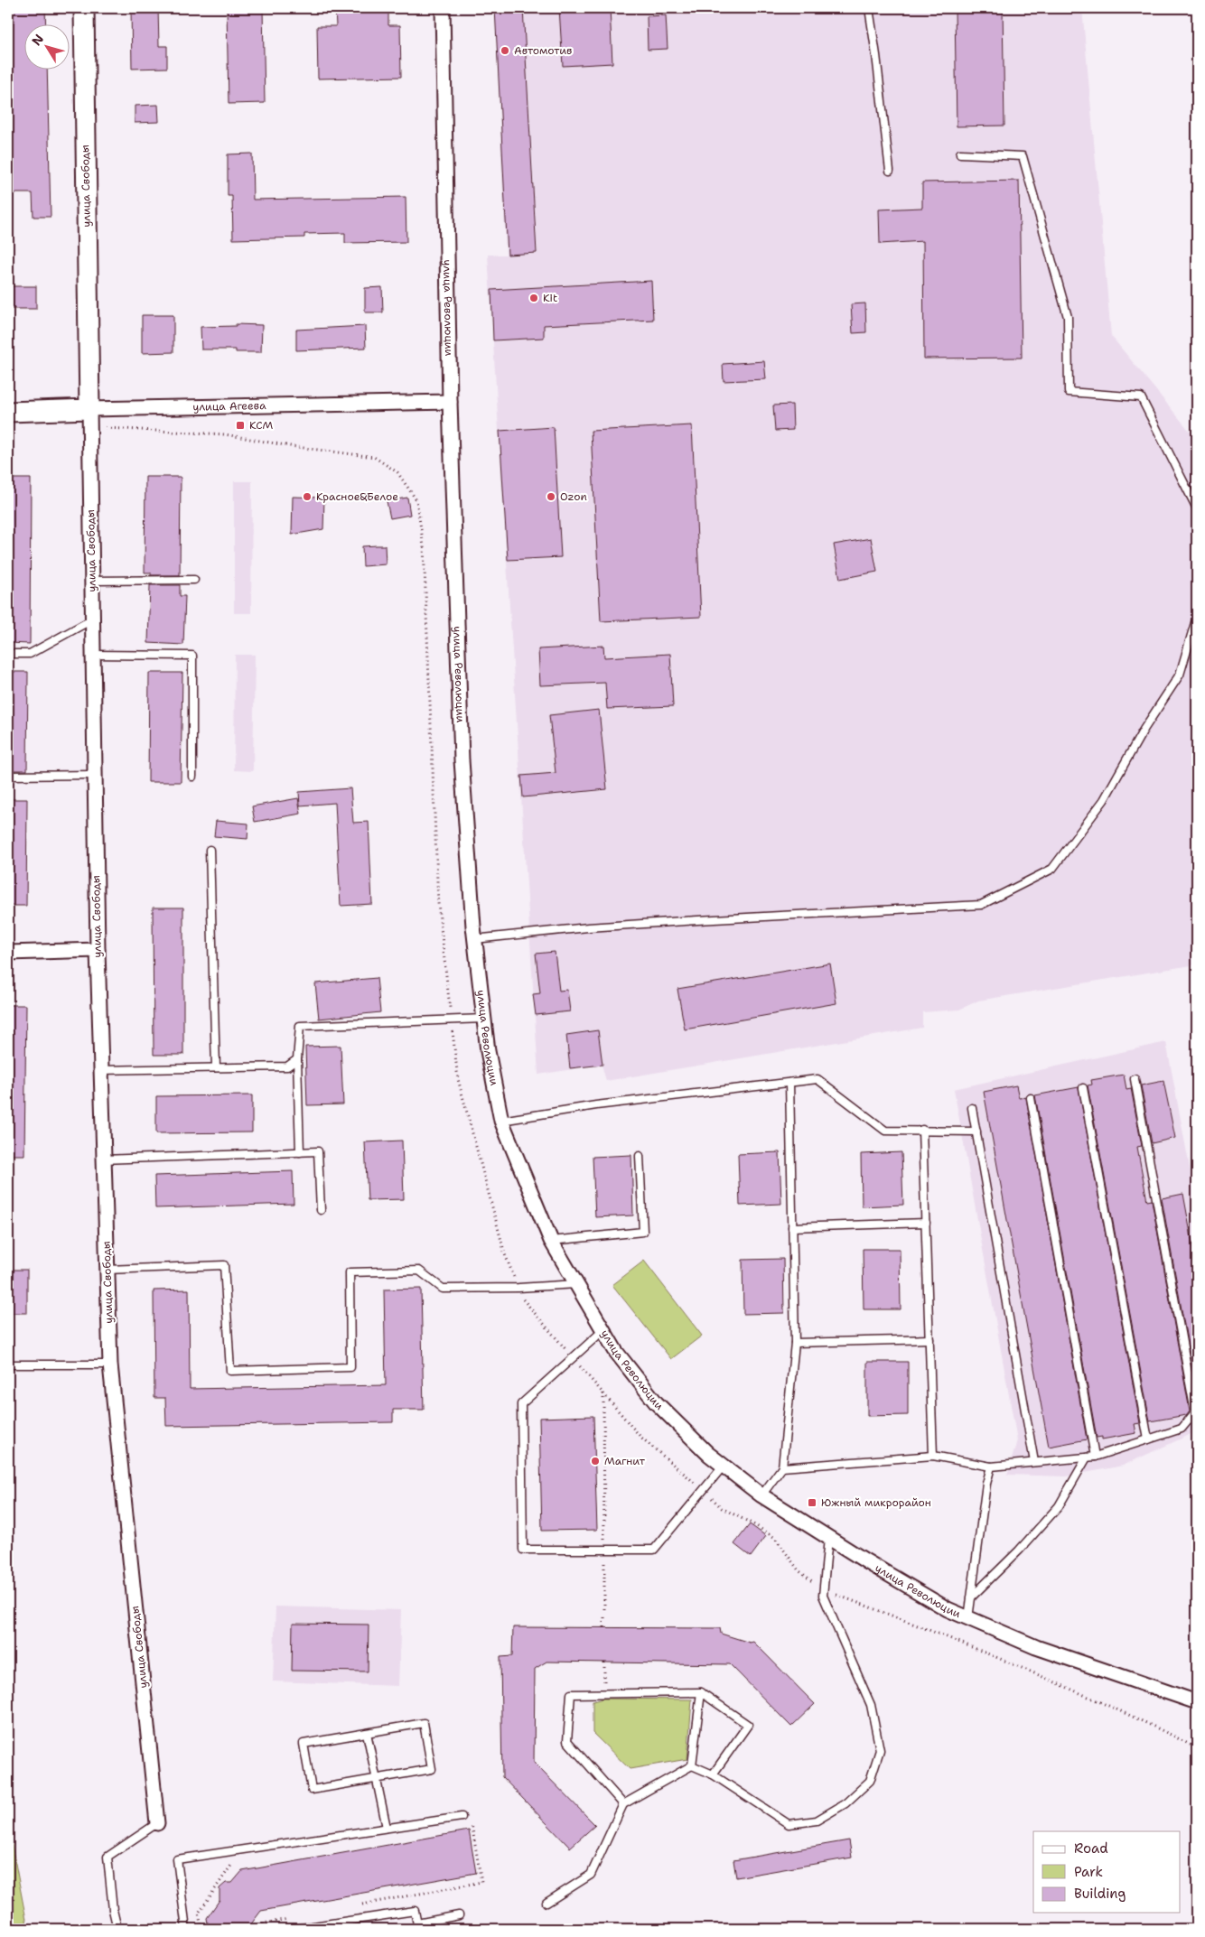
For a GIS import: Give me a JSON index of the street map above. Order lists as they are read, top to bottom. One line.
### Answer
{"streets":{"street":["улица Свободы","улица Революции","улица Агеева"]},"crossings":[["улица Свободы","улица Агеева"],["улица Революции","улица Агеева"]],"places":{"other":["Автомотив","Kit","Красное&Белое","Ozon","Магнит"],"transit":["КСМ","Южный микрорайон"]},"legend":["Road","Park","Building"],"north":"top left"}
